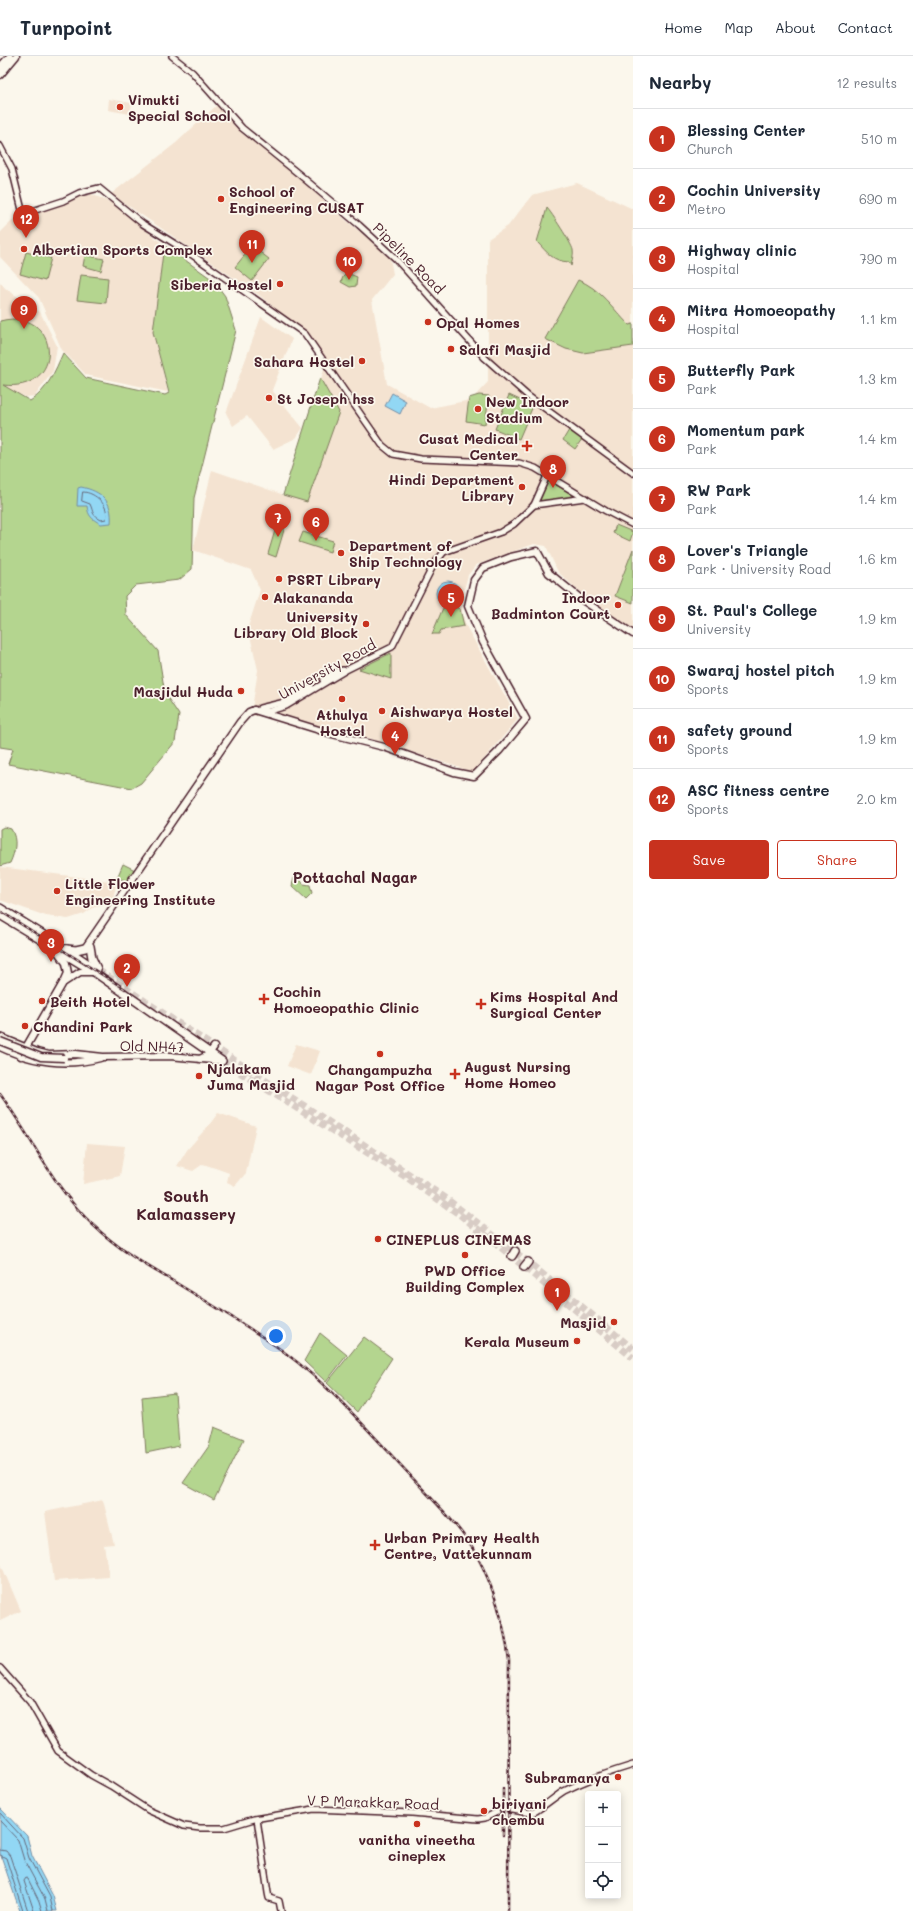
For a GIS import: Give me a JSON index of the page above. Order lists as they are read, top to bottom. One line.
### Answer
{"streets":{"main road":["Old NH47"],"street":["Pipeline Road","University Road","V P Marakkar Road"]},"districts":["Pottachal Nagar","South Kalamassery"],"places":{"other":["Vimukti Special School","School of Engineering CUSAT","Albertian Sports Complex","Siberia Hostel","Opal Homes","Salafi Masjid","Sahara Hostel","St Joseph hss","New Indoor Stadium","Hindi Department Library","Department of Ship Technology","PSRT Library","Alakananda","Indoor Badminton Court","University Library Old Block","Masjidul Huda","Athulya Hostel","Aishwarya Hostel","Little Flower Engineering Institute","Beith Hotel","Chandini Park","Changampuzha Nagar Post Office","Njalakam Juma Masjid","CINEPLUS CINEMAS","PWD Office Building Complex","Masjid","Kerala Museum","Subramanya","biriyani chembu","vanitha vineetha cineplex"],"health":["Cusat Medical Center","Cochin Homoeopathic Clinic","Kims Hospital And Surgical Center","August Nursing Home Homeo","Urban Primary Health Centre, Vattekunnam"]},"page":{"header":"Turnpoint","nav":["Home","Map","About","Contact"],"heading":["Nearby","12 results"],"list":[{"mark":"1","name":"Blessing Center","note":"Church","value":"510 m"},{"mark":"2","name":"Cochin University","note":"Metro","value":"690 m"},{"mark":"3","name":"Highway clinic","note":"Hospital","value":"790 m"},{"mark":"4","name":"Mitra Homoeopathy","note":"Hospital","value":"1.1 km"},{"mark":"5","name":"Butterfly Park","note":"Park","value":"1.3 km"},{"mark":"6","name":"Momentum park","note":"Park","value":"1.4 km"},{"mark":"7","name":"RW Park","note":"Park","value":"1.4 km"},{"mark":"8","name":"Lover's Triangle","note":"Park · University Road","value":"1.6 km"},{"mark":"9","name":"St. Paul's College","note":"University","value":"1.9 km"},{"mark":"10","name":"Swaraj hostel pitch","note":"Sports","value":"1.9 km"},{"mark":"11","name":"safety ground","note":"Sports","value":"1.9 km"},{"mark":"12","name":"ASC fitness centre","note":"Sports","value":"2.0 km"}],"pins":["12","11","10","9","8","7","6","5","4","3","2","1"],"buttons":["Save","Share"],"map_buttons":["+","−"]}}
